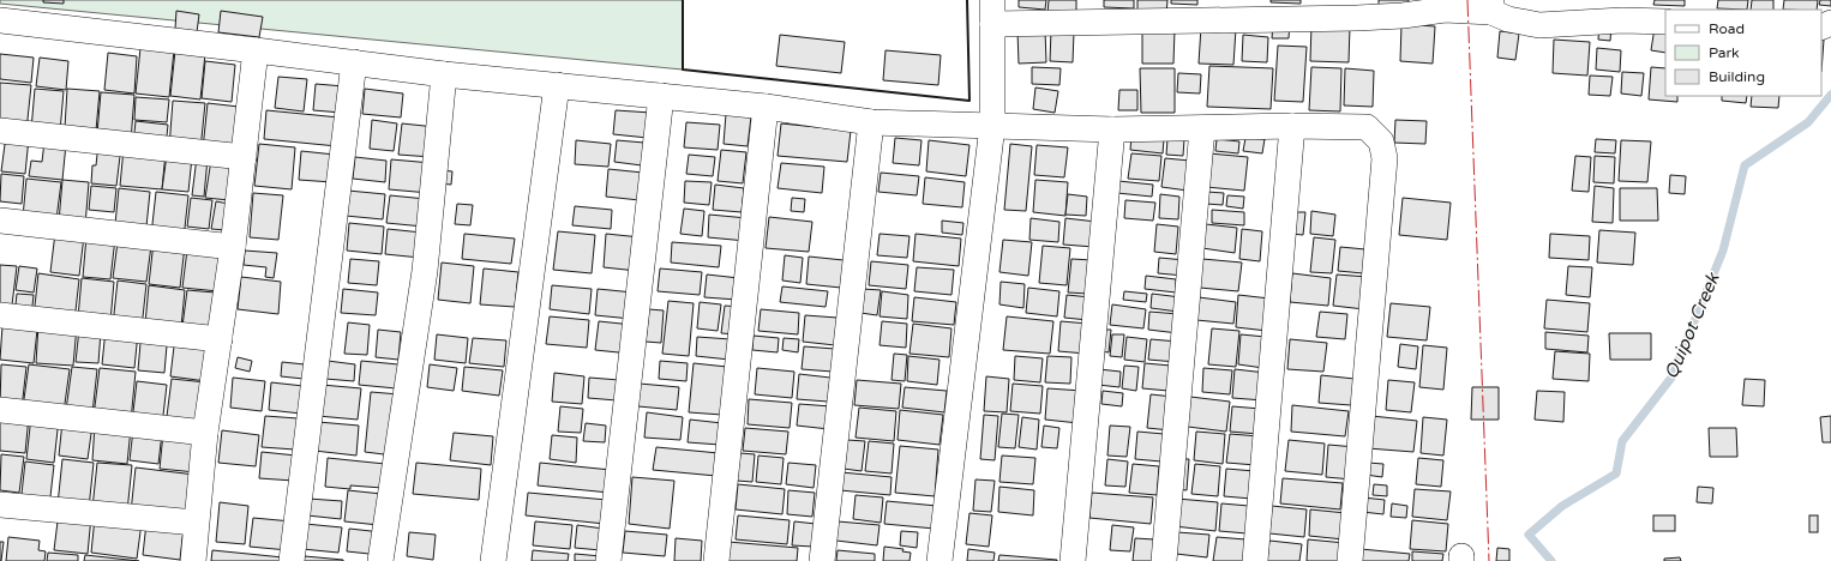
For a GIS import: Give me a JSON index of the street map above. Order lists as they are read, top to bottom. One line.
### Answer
{"water":["Quipot Creek"],"legend":["Road","Park","Building"]}
